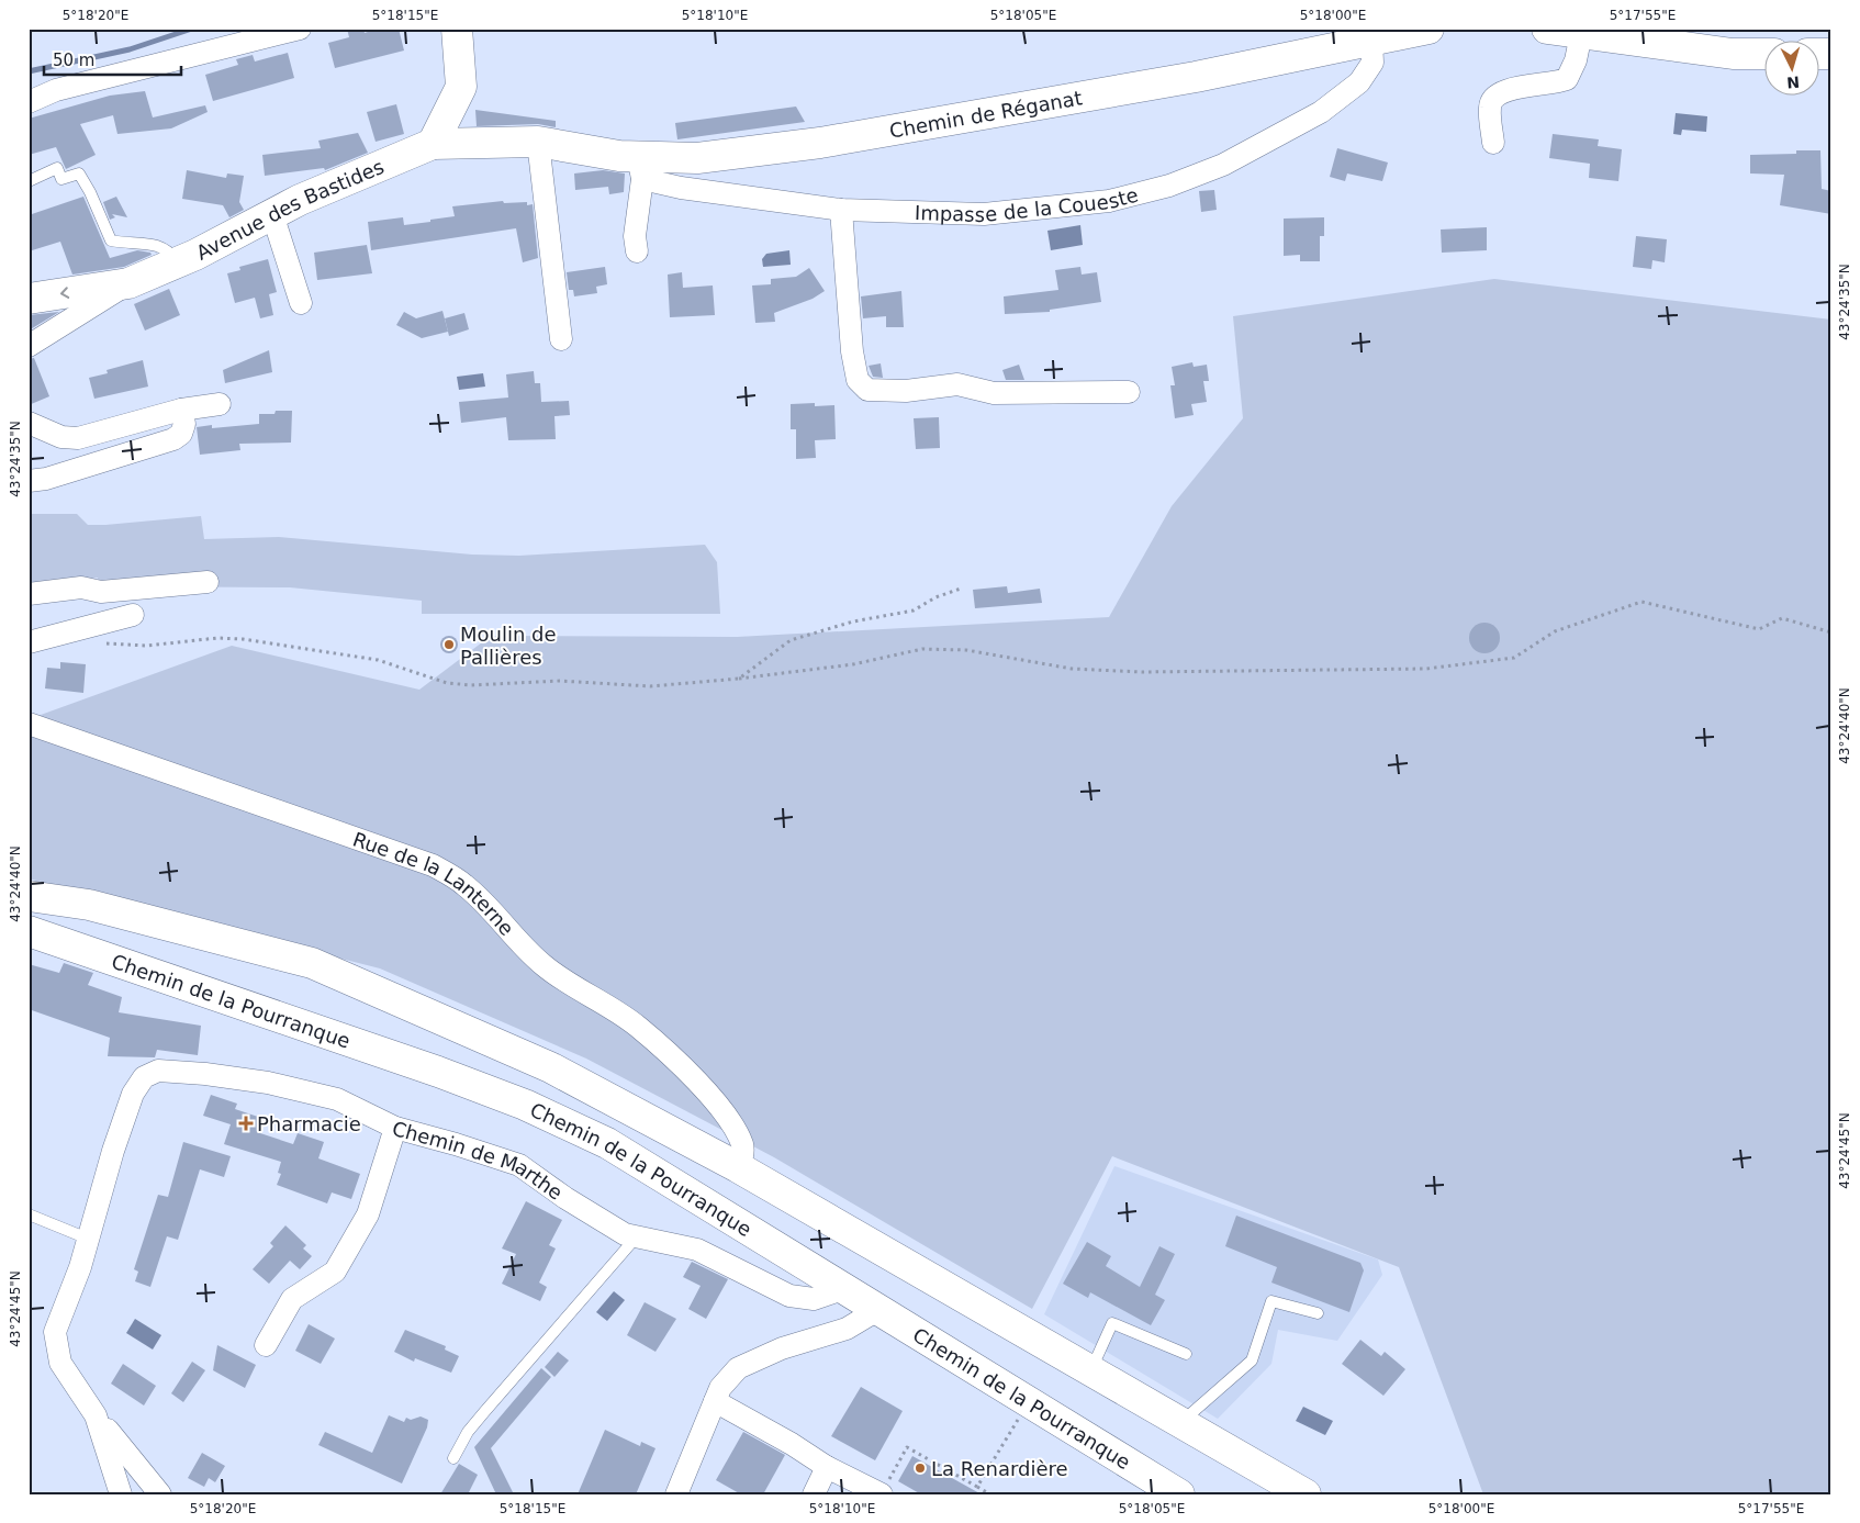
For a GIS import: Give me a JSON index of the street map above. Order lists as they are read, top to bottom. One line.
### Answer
{"streets":{"street":["Chemin de Réganat","Impasse de la Coueste","Avenue des Bastides","Rue de la Lanterne","Chemin de la Pourranque","Chemin de Marthe"]},"crossings":[["Chemin de Réganat","Impasse de la Coueste"],["Chemin de Réganat","Avenue des Bastides"],["Chemin de la Pourranque","Chemin de Marthe"]],"places":{"other":["Moulin de Pallières","La Renardière"],"health":["Pharmacie"]},"scale_bar":"50 m","north":"bottom","coordinates":["5°18'20\"E","5°18'15\"E","5°18'10\"E","5°18'05\"E","5°18'00\"E","5°17'55\"E","43°24'35\"N","43°24'40\"N","43°24'45\"N"]}
